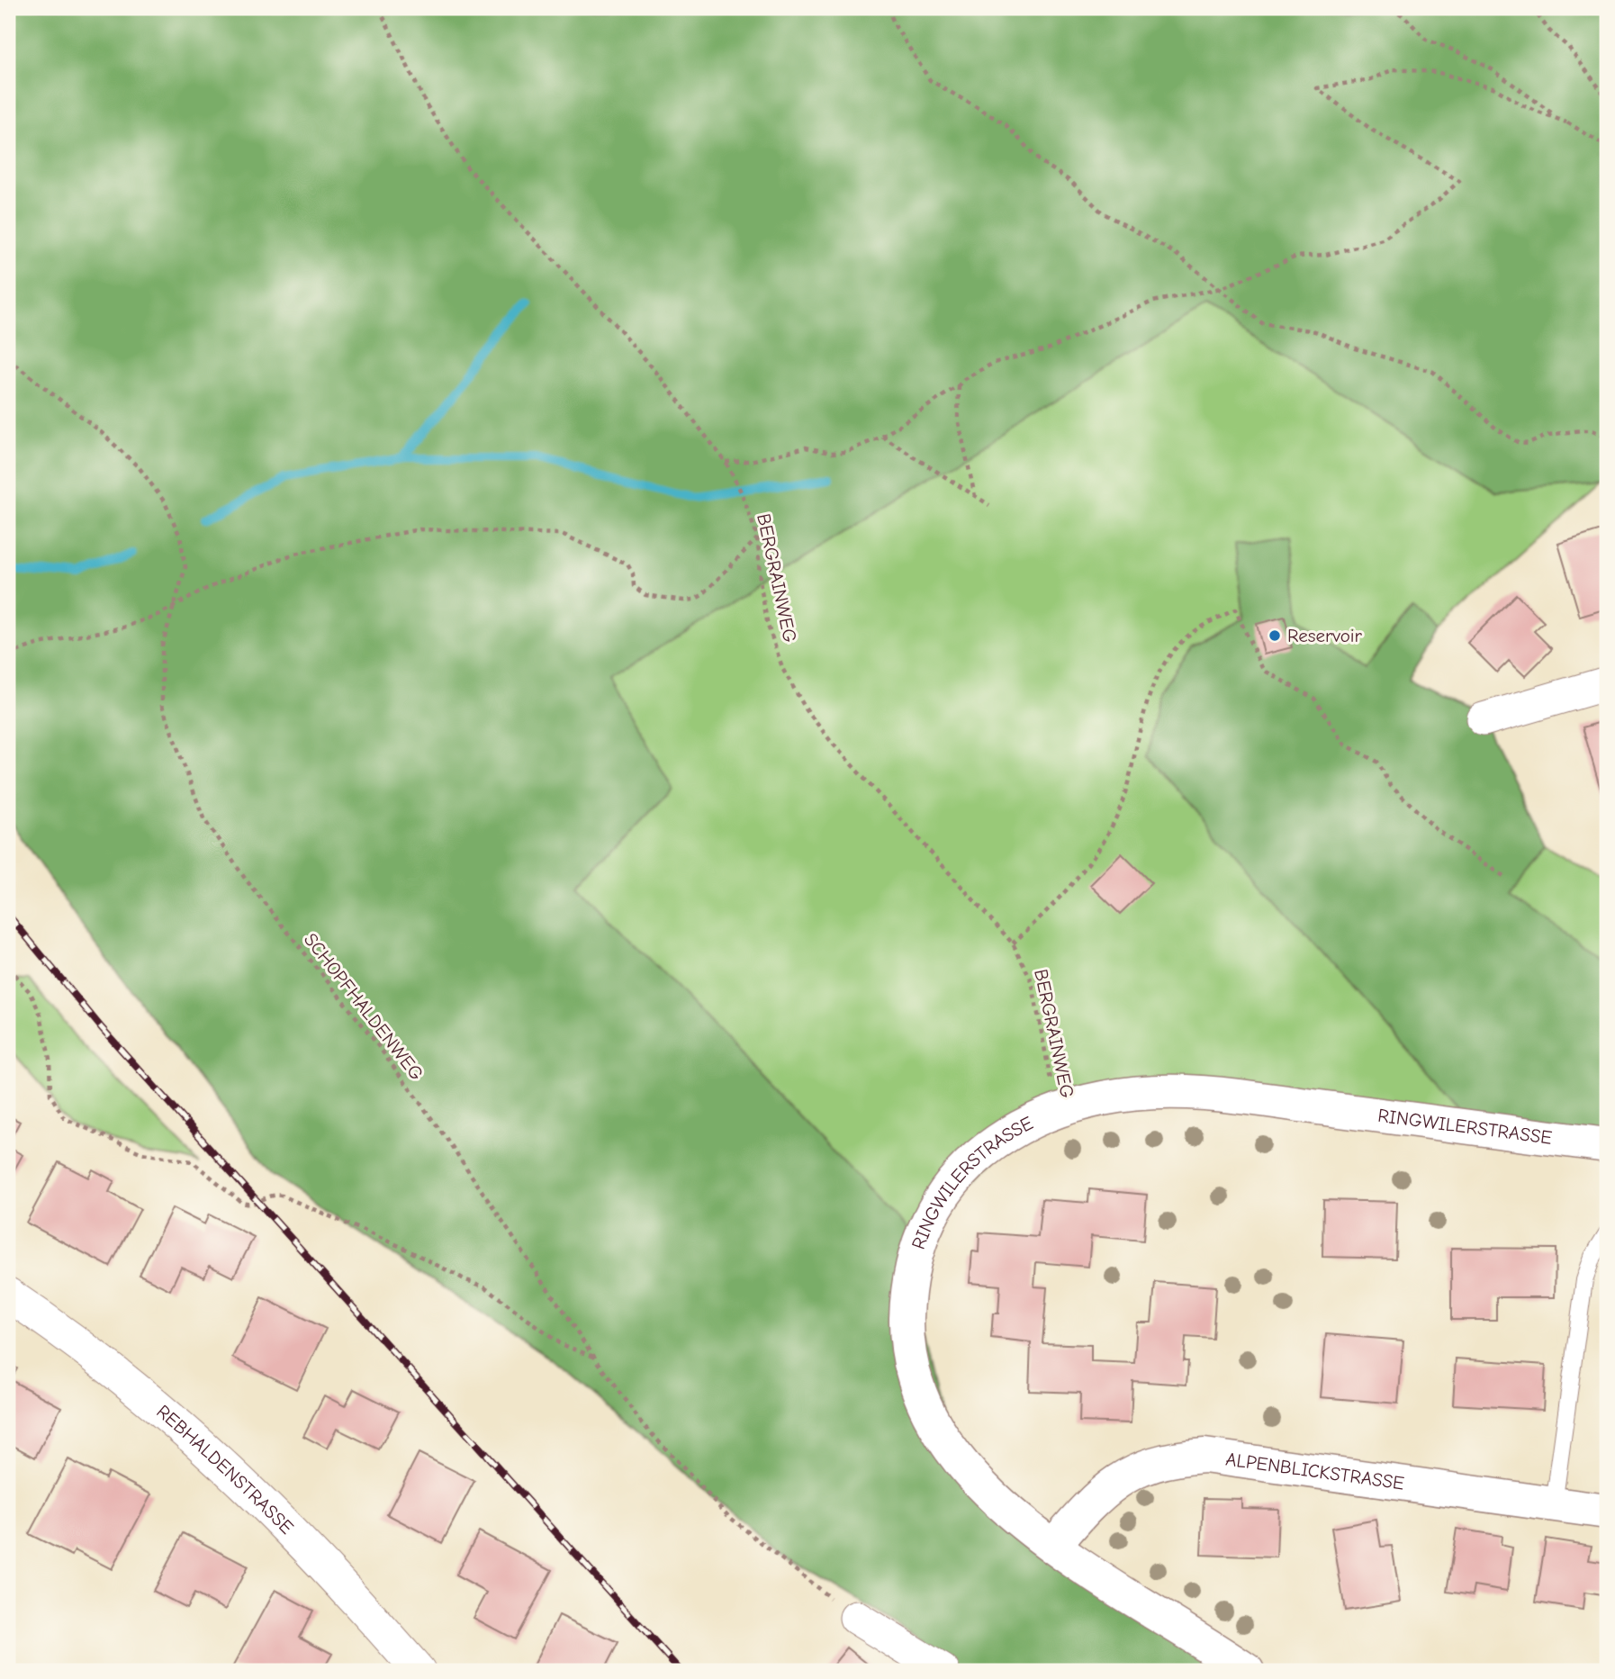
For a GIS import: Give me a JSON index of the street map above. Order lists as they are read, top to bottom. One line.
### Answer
{"streets":{"street":["RINGWILERSTRASSE","REBHALDENSTRASSE","ALPENBLICKSTRASSE"],"path":["BERGRAINWEG","SCHOPFHALDENWEG"]},"crossings":[["BERGRAINWEG","RINGWILERSTRASSE"],["RINGWILERSTRASSE","ALPENBLICKSTRASSE"]],"places":["Reservoir"]}
